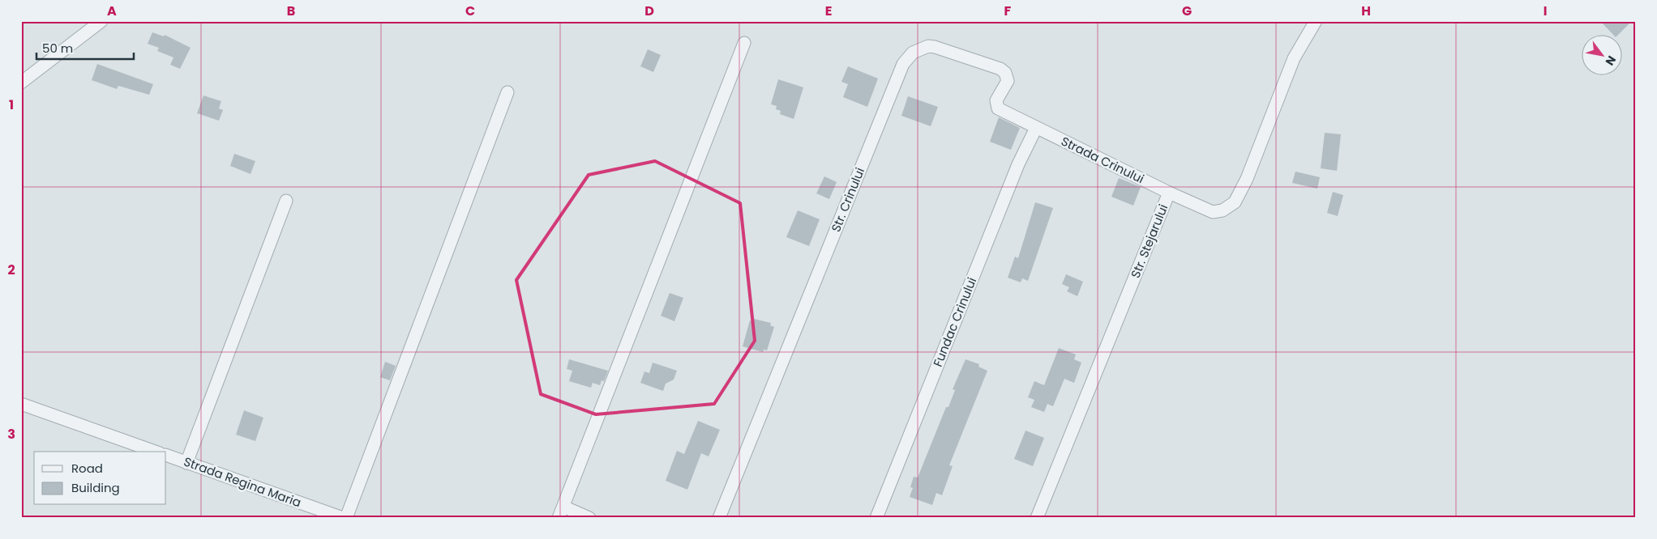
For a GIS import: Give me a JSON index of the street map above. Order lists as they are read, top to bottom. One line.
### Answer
{"streets":{"street":["Strada Crinului","Str. Crinului","Str. Stejarului","Fundac Crinului","Strada Regina Maria"]},"crossings":[["Strada Crinului","Str. Crinului"],["Strada Crinului","Str. Stejarului"],["Strada Crinului","Fundac Crinului"],["Str. Crinului","Fundac Crinului"]],"legend":["Road","Building"],"scale_bar":"50 m","north":"bottom right","grid":{"columns":["A","B","C","D","E","F","G","H","I"],"rows":["1","2","3"]}}
